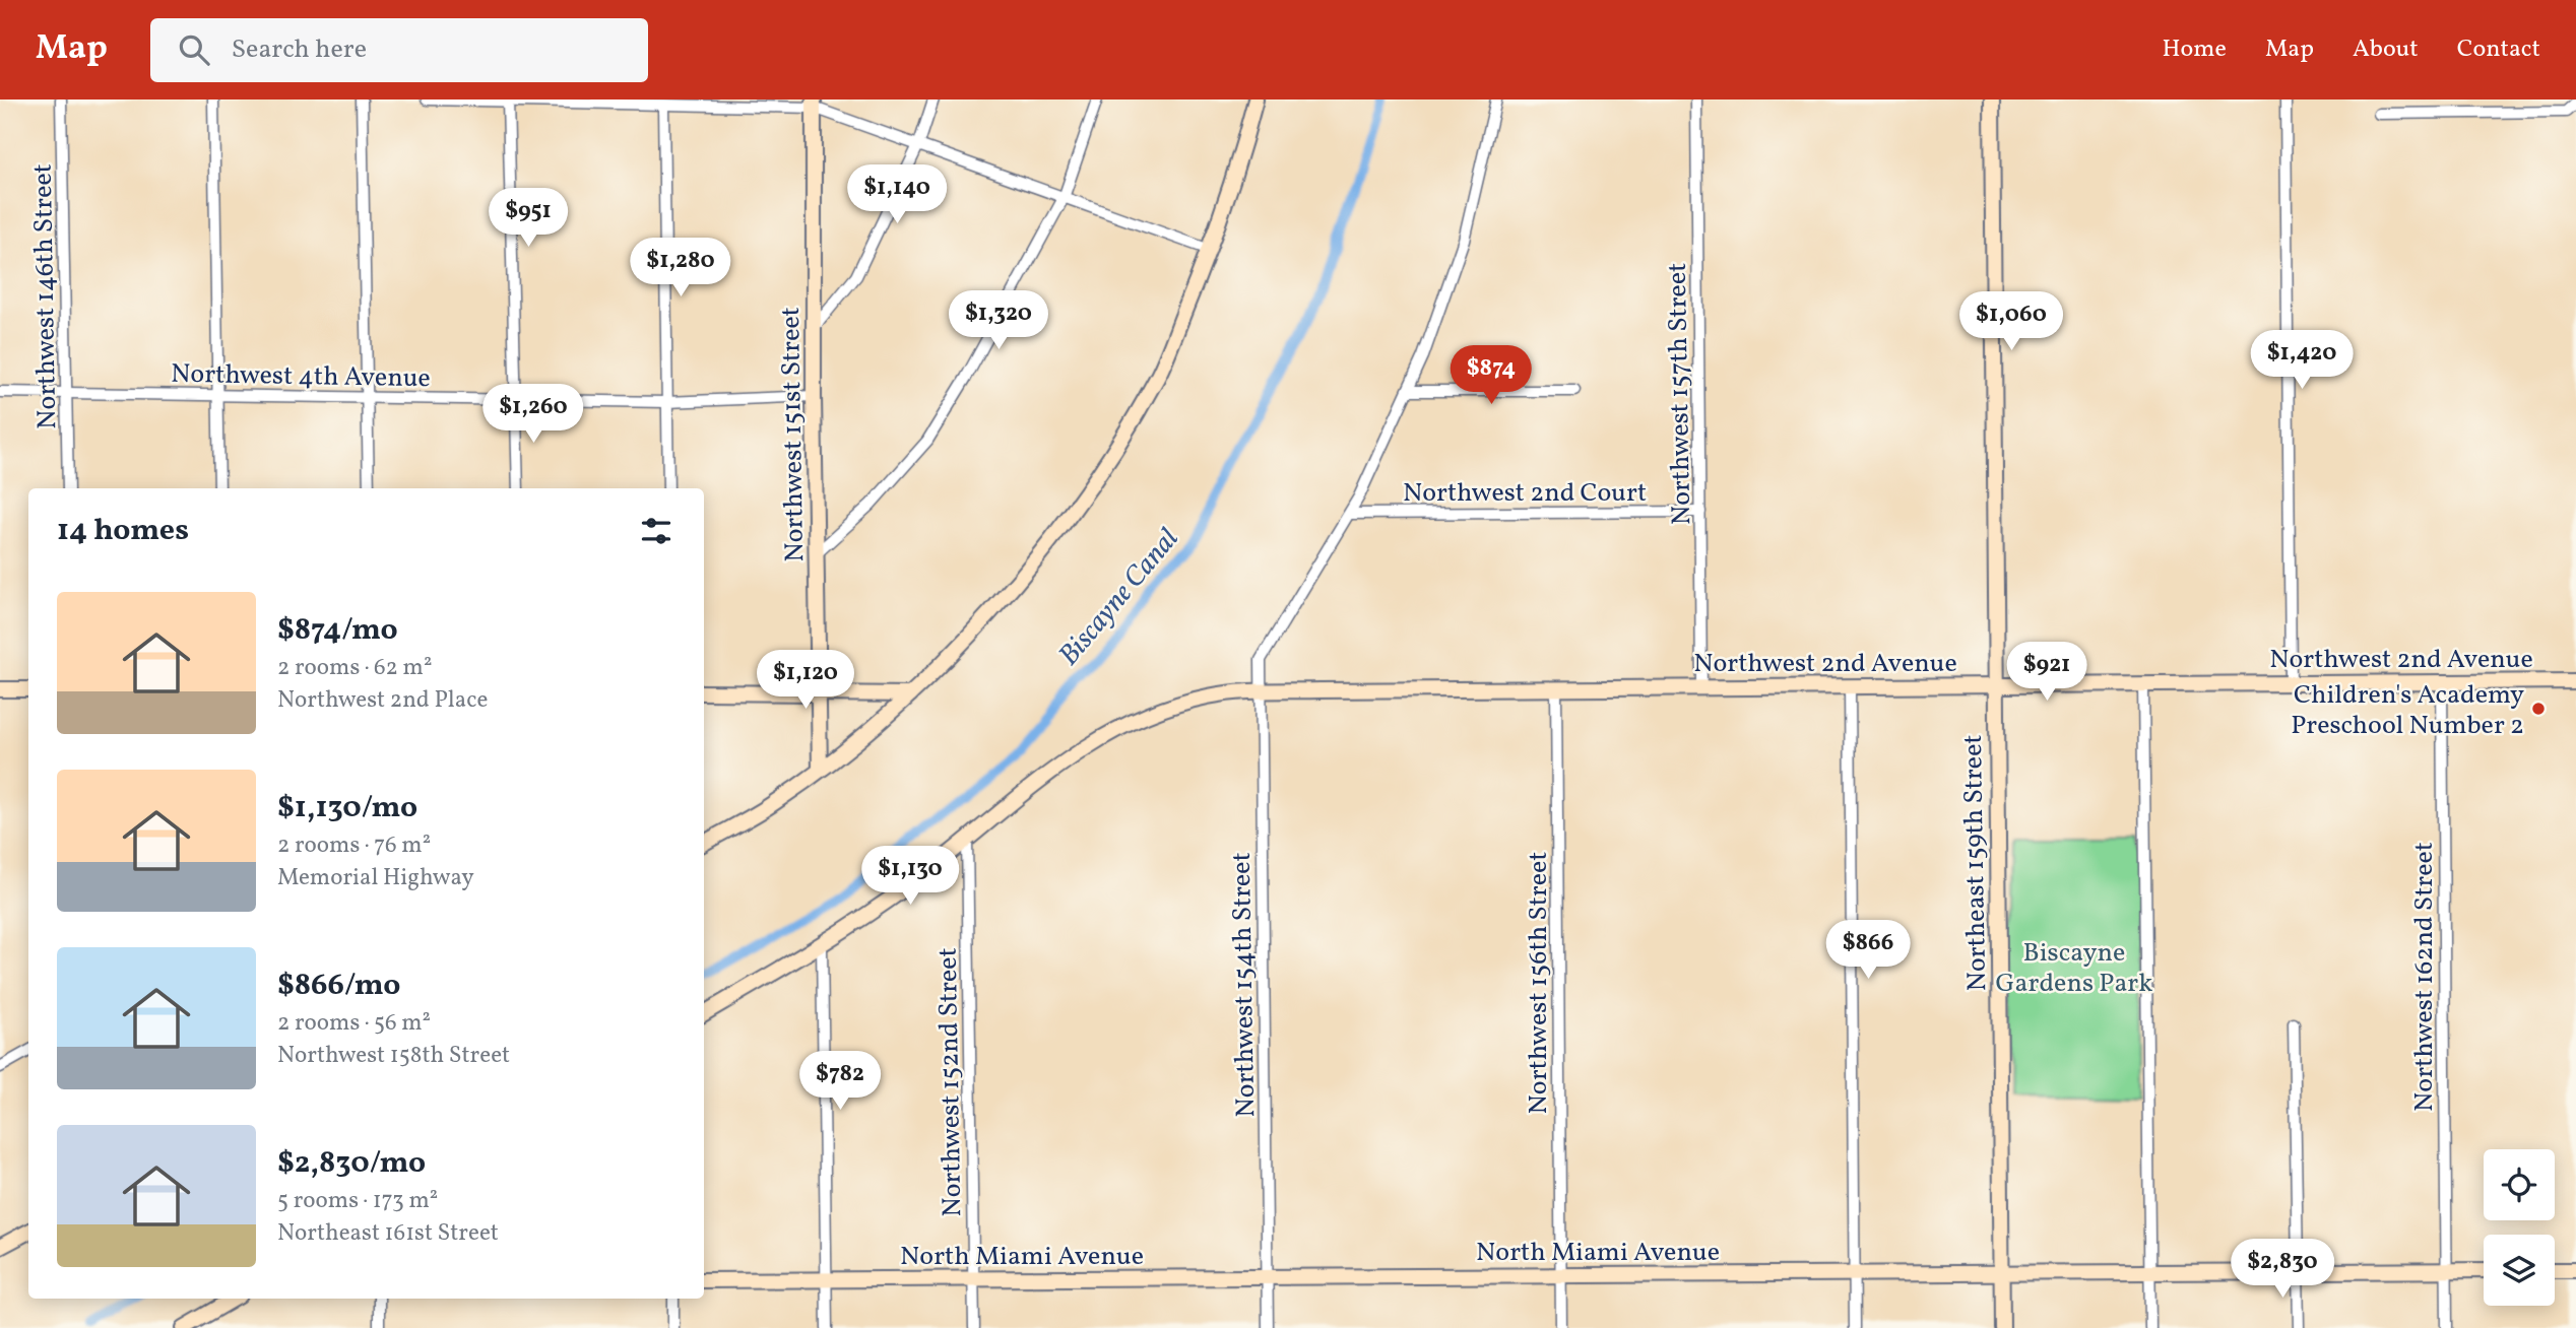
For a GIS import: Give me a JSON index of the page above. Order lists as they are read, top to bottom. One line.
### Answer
{"streets":{"street":["Northwest 146th Street","Northwest 4th Avenue","Northwest 157th Street","Northwest 151st Street","Northwest 2nd Court","Northwest 2nd Avenue","Northeast 159th Street","Northwest 162nd Street","Northwest 156th Street","Northwest 154th Street","Northwest 152nd Street","North Miami Avenue"]},"crossings":[["Northwest 146th Street","Northwest 4th Avenue"],["Northwest 4th Avenue","Northwest 151st Street"],["Northwest 157th Street","Northwest 2nd Court"],["Northwest 157th Street","Northwest 2nd Avenue"],["Northwest 2nd Court","Northwest 154th Street"],["Northwest 2nd Avenue","Northeast 159th Street"],["Northwest 2nd Avenue","Northwest 162nd Street"],["Northwest 2nd Avenue","Northwest 156th Street"],["Northwest 2nd Avenue","Northwest 154th Street"],["Northwest 2nd Avenue","Northwest 152nd Street"],["Northeast 159th Street","North Miami Avenue"],["Northwest 162nd Street","North Miami Avenue"],["Northwest 156th Street","North Miami Avenue"],["Northwest 154th Street","North Miami Avenue"],["Northwest 152nd Street","North Miami Avenue"]],"water":["Biscayne Canal"],"parks":["Biscayne Gardens Park"],"places":["Children's Academy Preschool Number 2"],"page":{"header":"Map","search":"Search here","nav":["Home","Map","About","Contact"],"price":["$1,140","$951","$1,280","$1,320","$1,060","$1,420","$874","$1,260","$921","$1,120","$1,130","$866","$782","$2,830"],"heading":"14 homes","list":[{"name":"$874/mo","note":"2 rooms · 62 m² · Northwest 2nd Place"},{"name":"$1,130/mo","note":"2 rooms · 76 m² · Memorial Highway"},{"name":"$866/mo","note":"2 rooms · 56 m² · Northwest 158th Street"},{"name":"$2,830/mo","note":"5 rooms · 173 m² · Northeast 161st Street"}]}}
